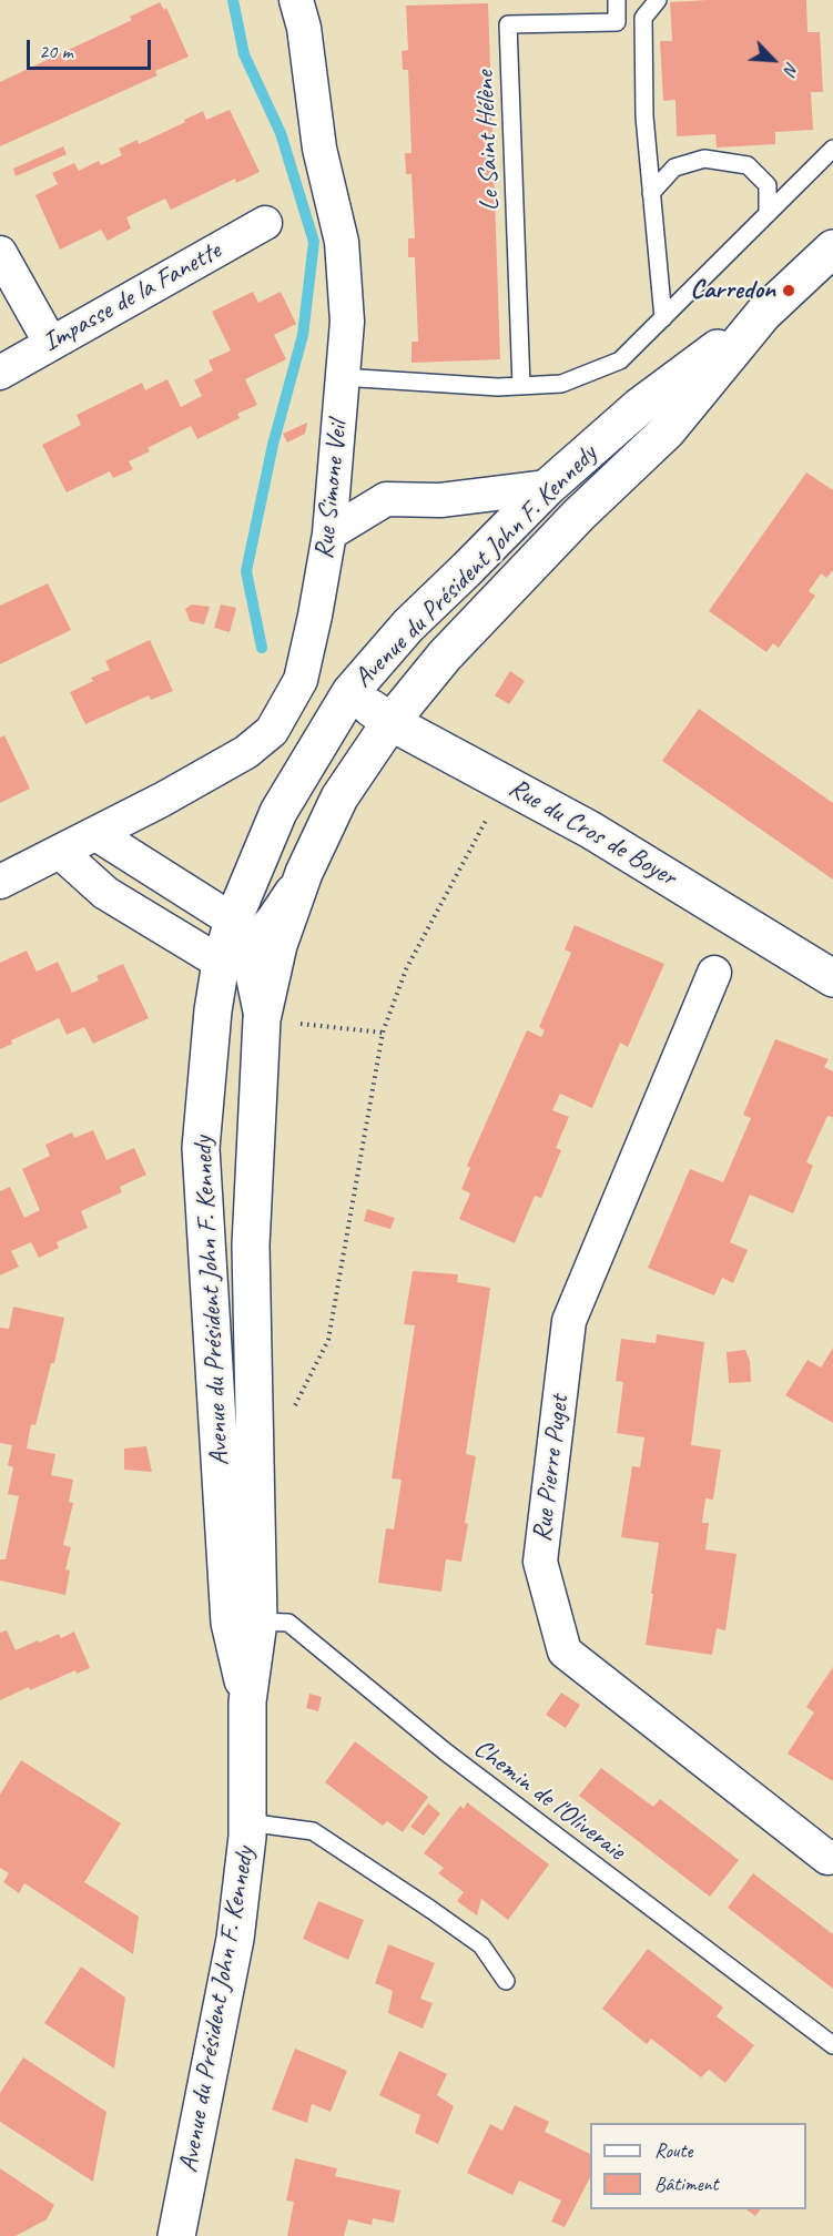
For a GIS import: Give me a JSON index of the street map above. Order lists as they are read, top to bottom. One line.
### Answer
{"streets":{"main road":["Avenue du Président John F. Kennedy","Rue du Cros de Boyer"],"street":["Impasse de la Fanette","Rue Simone Veil","Rue Pierre Puget"],"lane":["Le Saint Hélène","Chemin de l'Oliveraie"]},"crossings":[["Avenue du Président John F. Kennedy","Rue du Cros de Boyer"],["Avenue du Président John F. Kennedy","Chemin de l'Oliveraie"]],"places":["Carredon"],"legend":["Route","Bâtiment"],"scale_bar":"20 m","north":"bottom right"}
